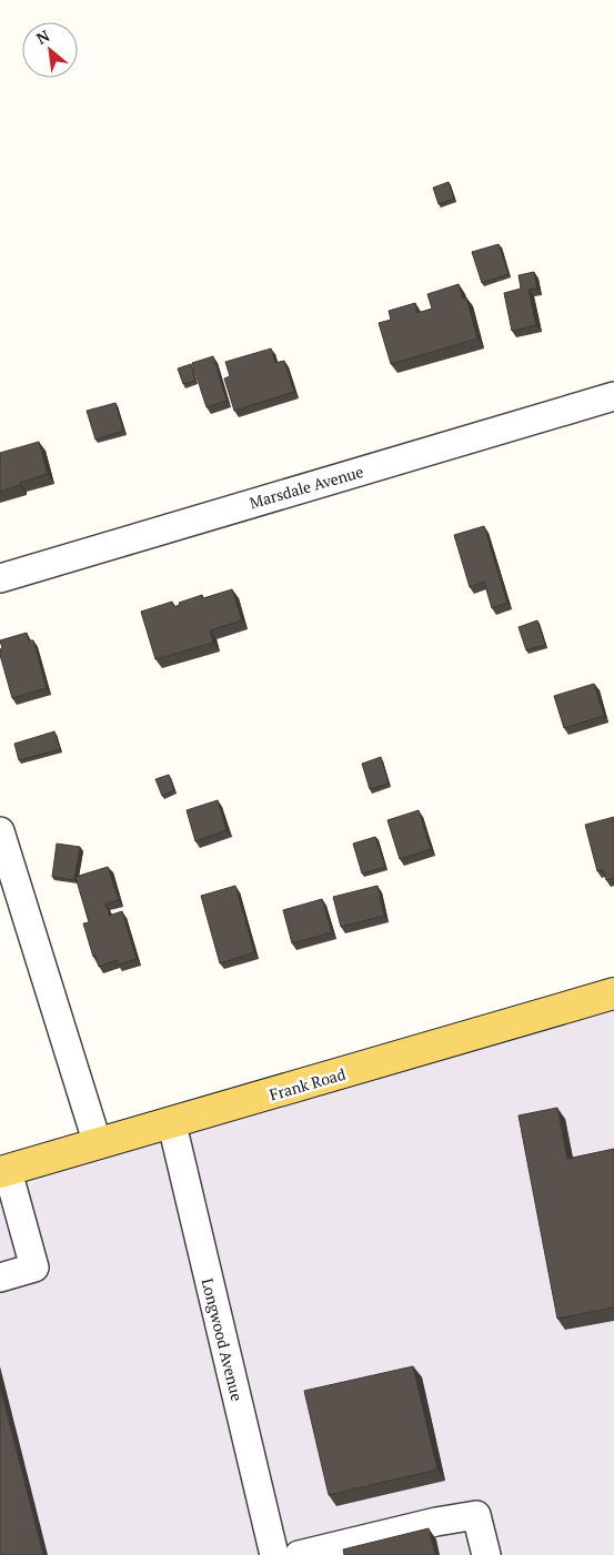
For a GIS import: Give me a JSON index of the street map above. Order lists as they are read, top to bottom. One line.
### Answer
{"streets":{"main road":["Frank Road"],"street":["Marsdale Avenue","Longwood Avenue"]},"crossings":[["Frank Road","Longwood Avenue"]],"north":"top left"}
